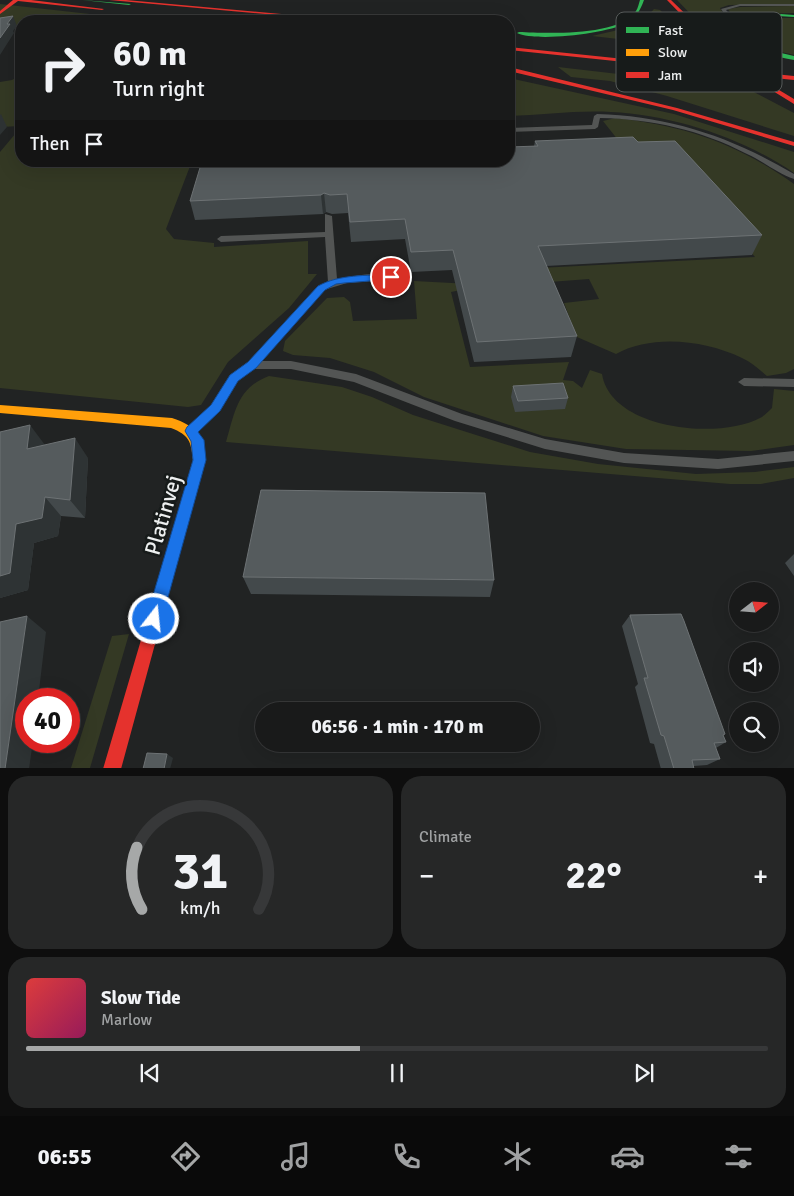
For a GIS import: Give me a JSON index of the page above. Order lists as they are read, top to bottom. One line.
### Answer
{"streets":{"main road":["Platinvej"]},"legend":["Fast","Slow","Jam"],"north":"right","page":{"turn":["60 m","Turn right"],"then":"Then","limit":"40","trip":"06:56 · 1 min · 170 m","tile":"Climate","heat":["−","22°","+"],"song":["Slow Tide","Marlow"],"tabs":"06:55","gauge":["31","km/h"]}}
